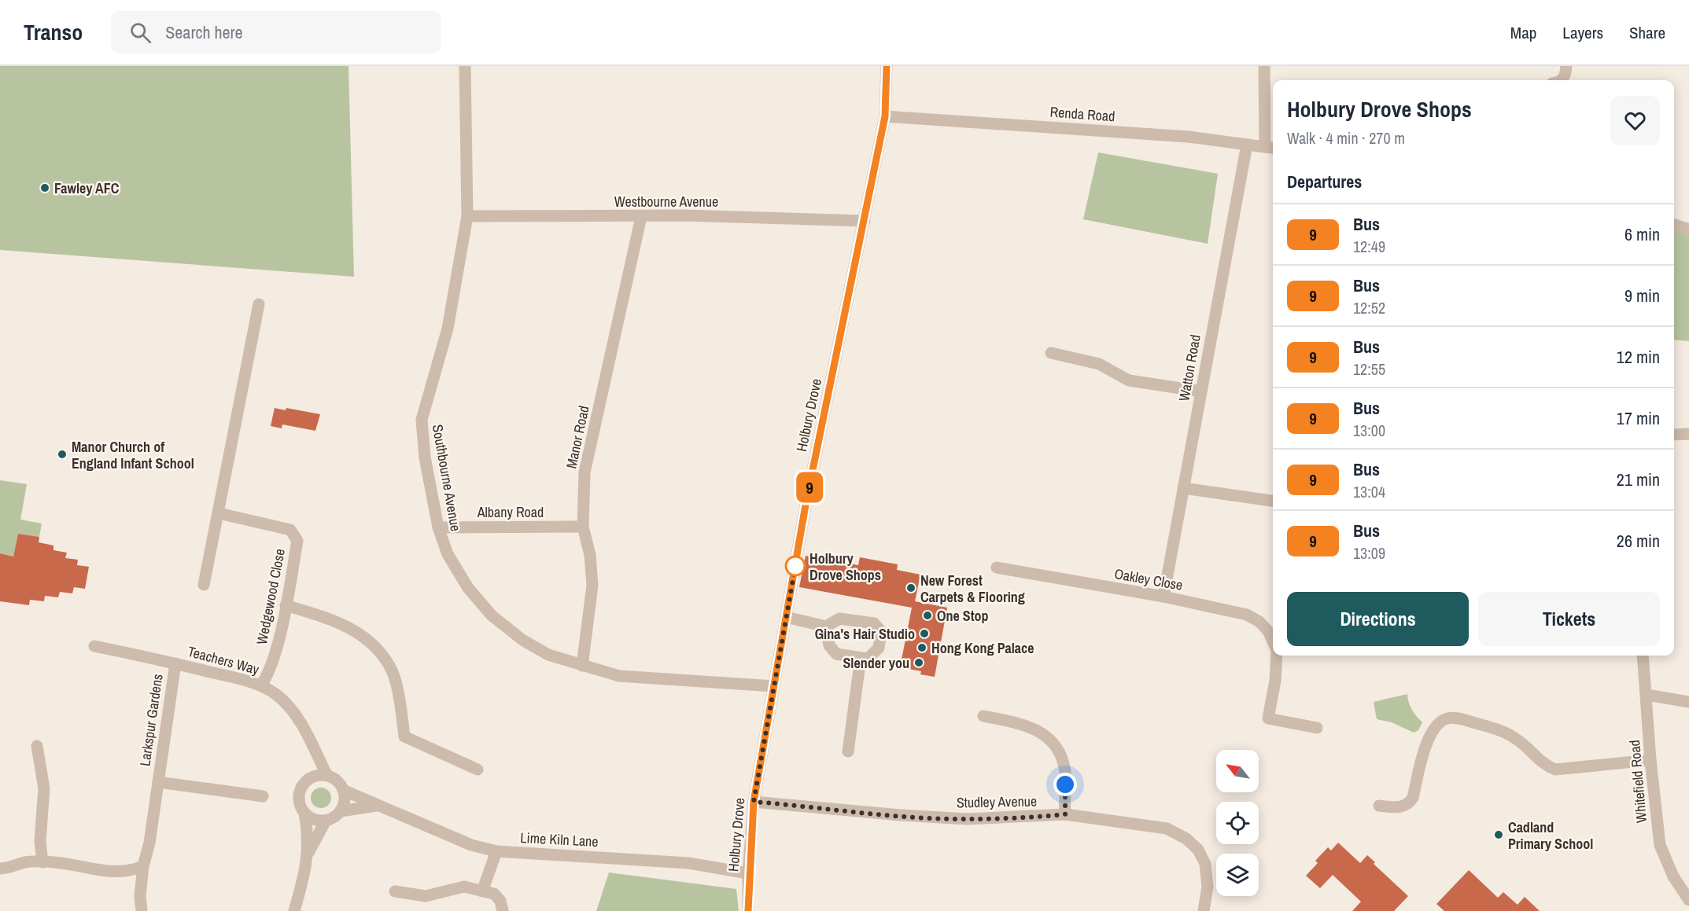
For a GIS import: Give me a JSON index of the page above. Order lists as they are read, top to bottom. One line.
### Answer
{"streets":{"street":["Renda Road","Westbourne Avenue","Watton Road","Holbury Drove","Manor Road","Southbourne Avenue","Albany Road","Oakley Close","Wedgewood Close","Teachers Way","Larkspur Gardens","Whitefield Road","Studley Avenue","Lime Kiln Lane"]},"crossings":[["Renda Road","Watton Road"],["Renda Road","Holbury Drove"],["Westbourne Avenue","Holbury Drove"],["Westbourne Avenue","Manor Road"],["Westbourne Avenue","Southbourne Avenue"],["Watton Road","Oakley Close"],["Holbury Drove","Southbourne Avenue"],["Holbury Drove","Studley Avenue"],["Holbury Drove","Lime Kiln Lane"],["Manor Road","Southbourne Avenue"],["Manor Road","Albany Road"],["Southbourne Avenue","Albany Road"],["Wedgewood Close","Teachers Way"],["Teachers Way","Larkspur Gardens"],["Teachers Way","Lime Kiln Lane"]],"places":["Fawley AFC","Manor Church of England Infant School","Holbury Drove Shops","New Forest Carpets & Flooring","One Stop","Gina's Hair Studio","Hong Kong Palace","Slender you","Cadland Primary School"],"lines":["bus line 9"],"north":"top left","page":{"header":"Transo","search":"Search here","nav":["Map","Layers","Share"],"on_map":"9","heading":[["Holbury Drove Shops","Walk · 4 min · 270 m"],"Departures"],"list":[{"mark":"9","name":"Bus","note":"12:49","value":"6 min"},{"mark":"9","name":"Bus","note":"12:52","value":"9 min"},{"mark":"9","name":"Bus","note":"12:55","value":"12 min"},{"mark":"9","name":"Bus","note":"13:00","value":"17 min"},{"mark":"9","name":"Bus","note":"13:04","value":"21 min"},{"mark":"9","name":"Bus","note":"13:09","value":"26 min"}],"buttons":["Directions","Tickets"]}}
